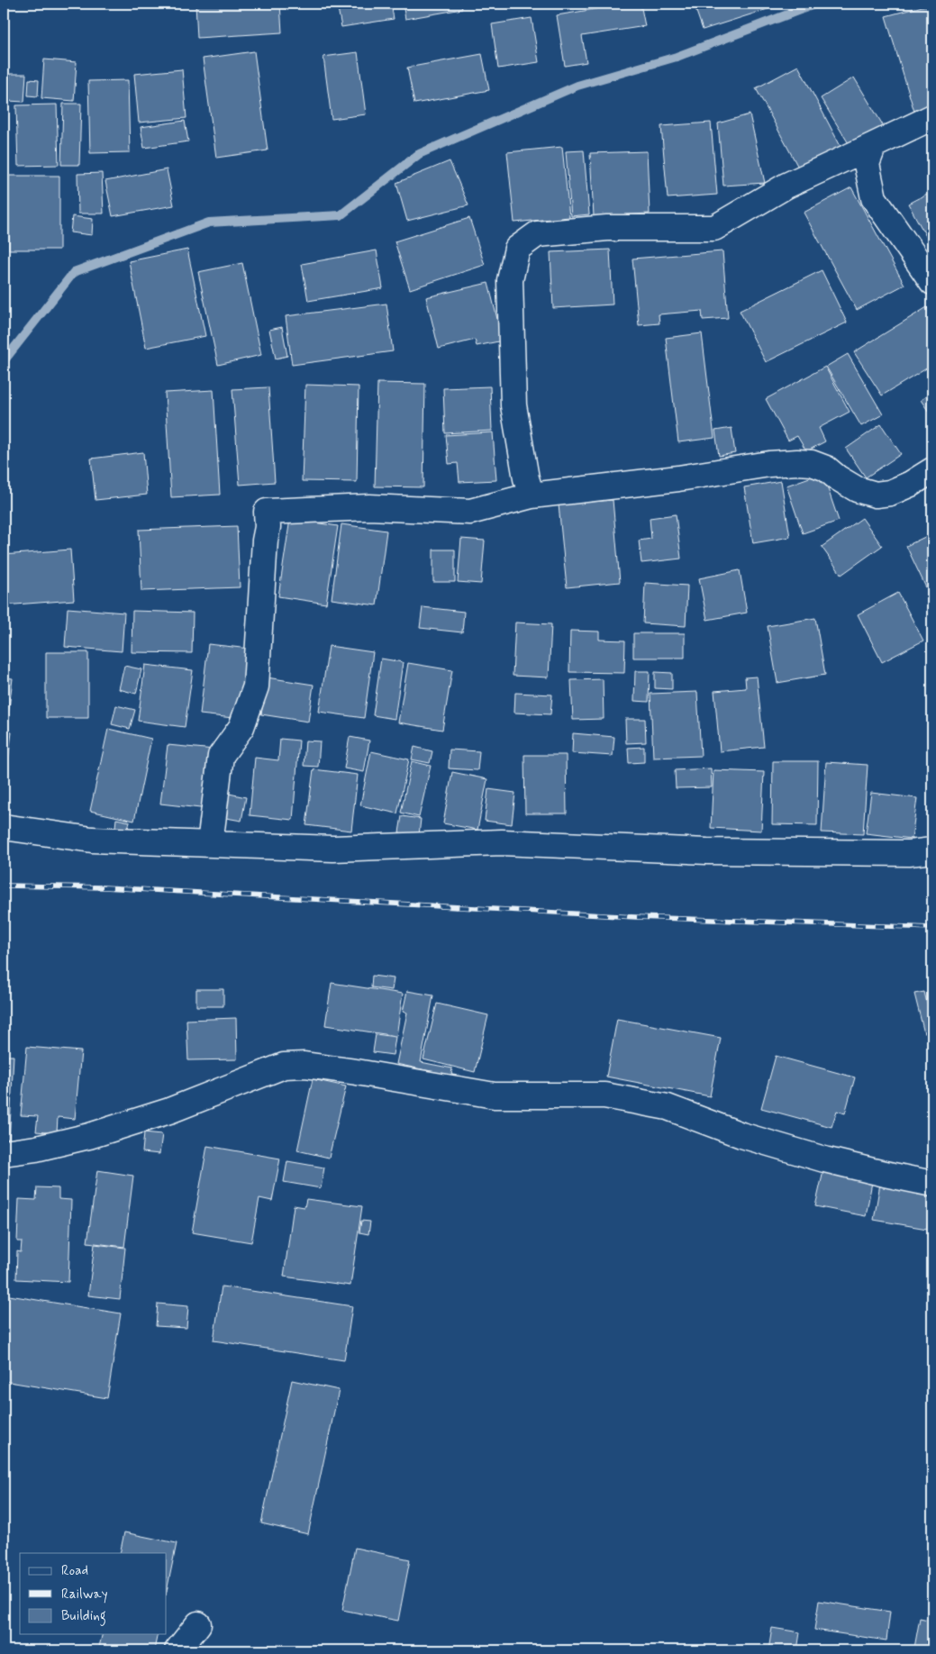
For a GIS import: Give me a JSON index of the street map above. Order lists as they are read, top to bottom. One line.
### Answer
{"legend":["Road","Railway","Building"]}
